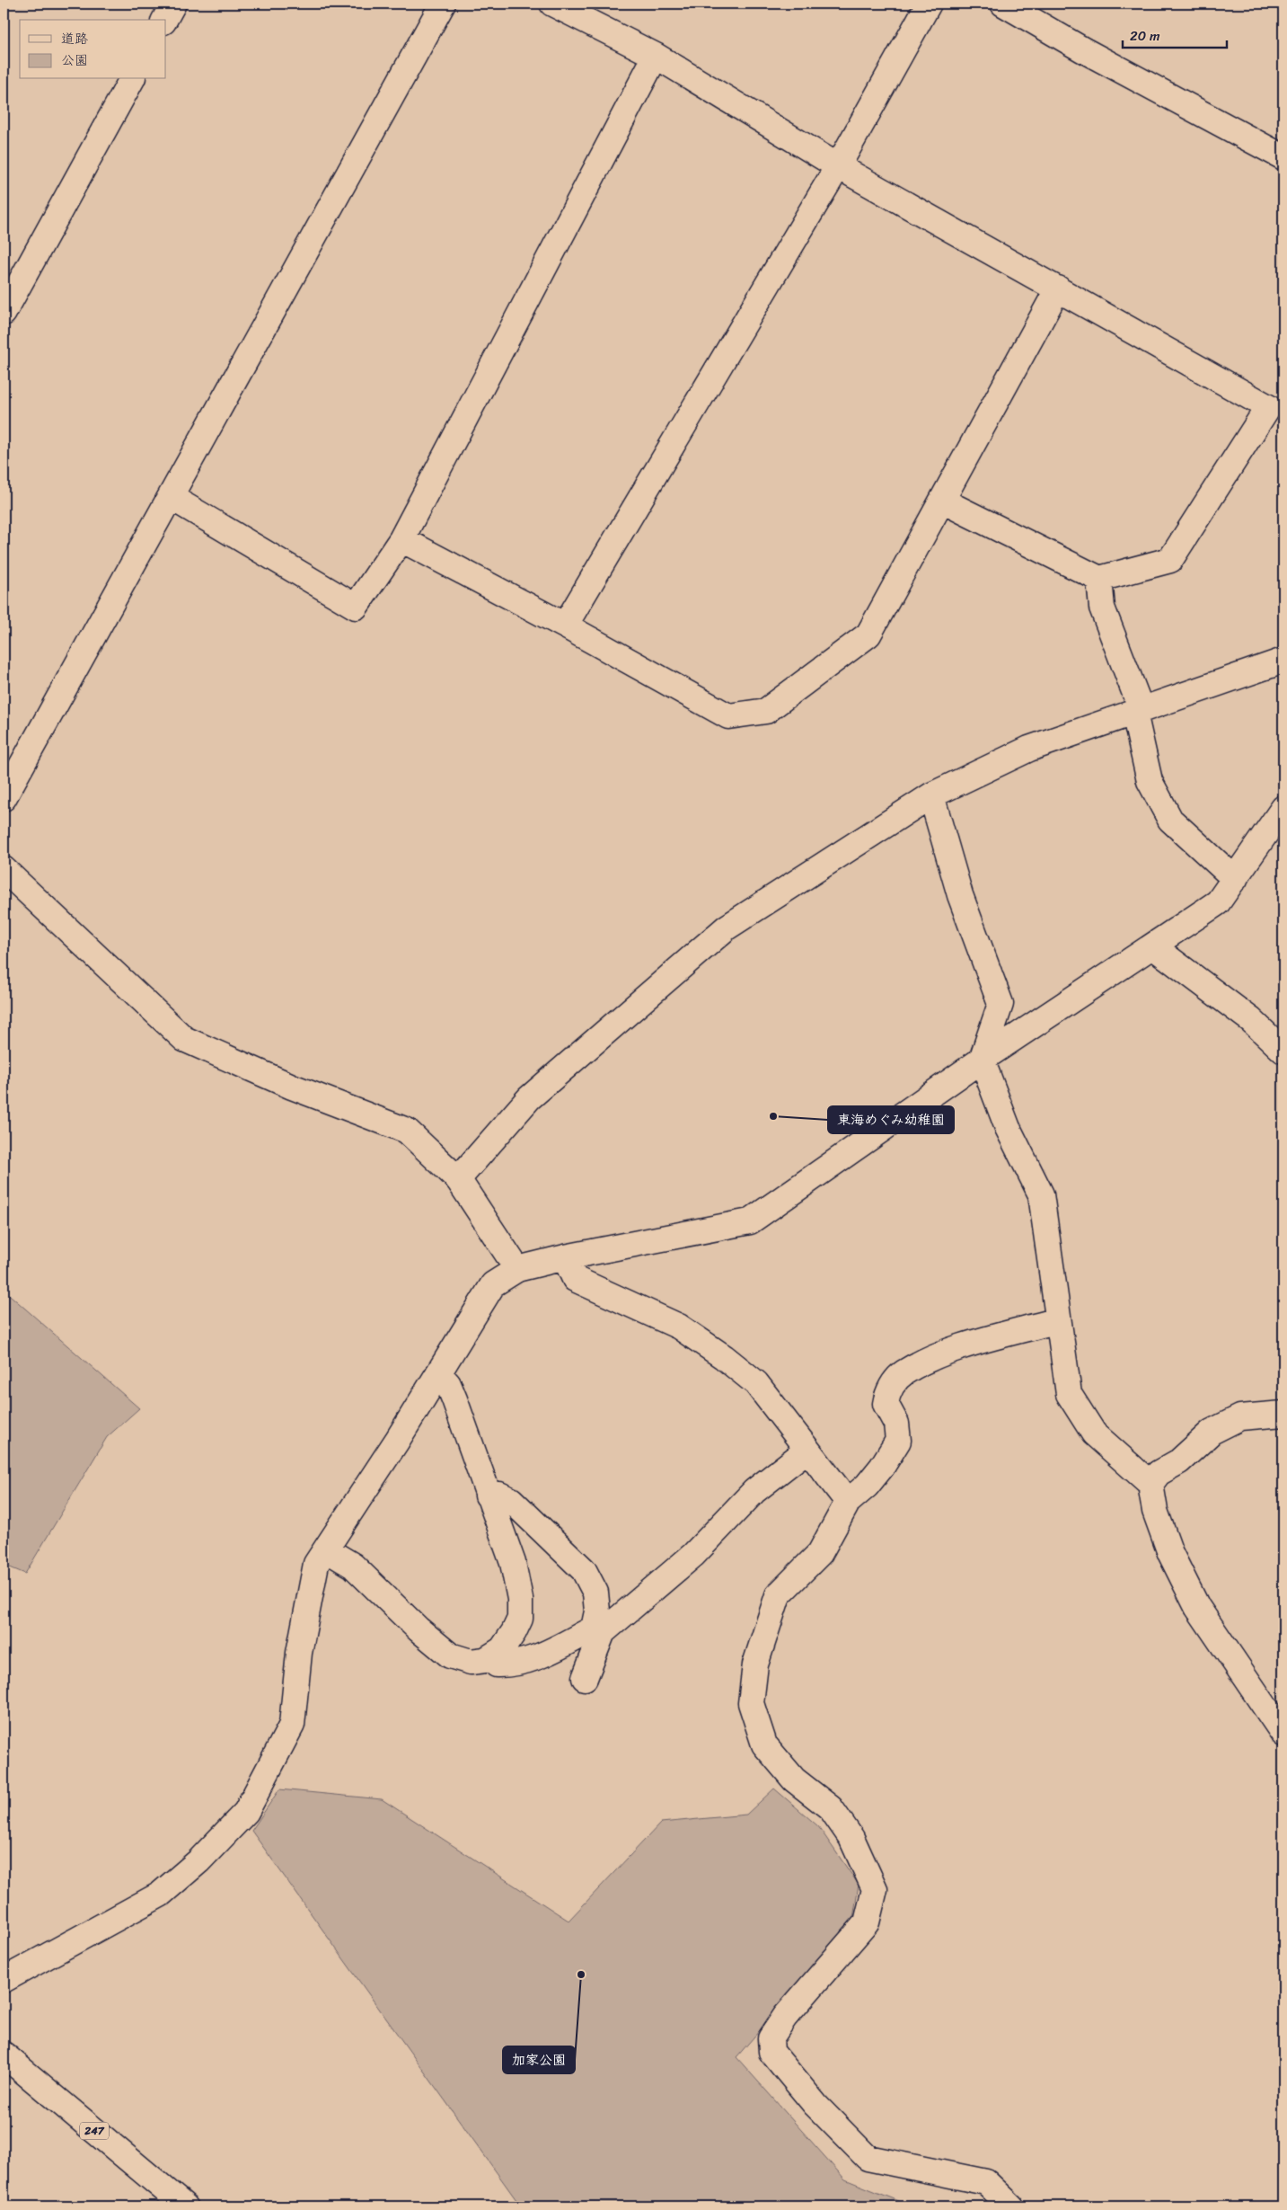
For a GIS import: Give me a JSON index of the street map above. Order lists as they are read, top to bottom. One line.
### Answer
{"streets":{"main road":["247"]},"places":["東海めぐみ幼稚園","加家公園"],"legend":["道路","公園"],"scale_bar":"20 m"}
